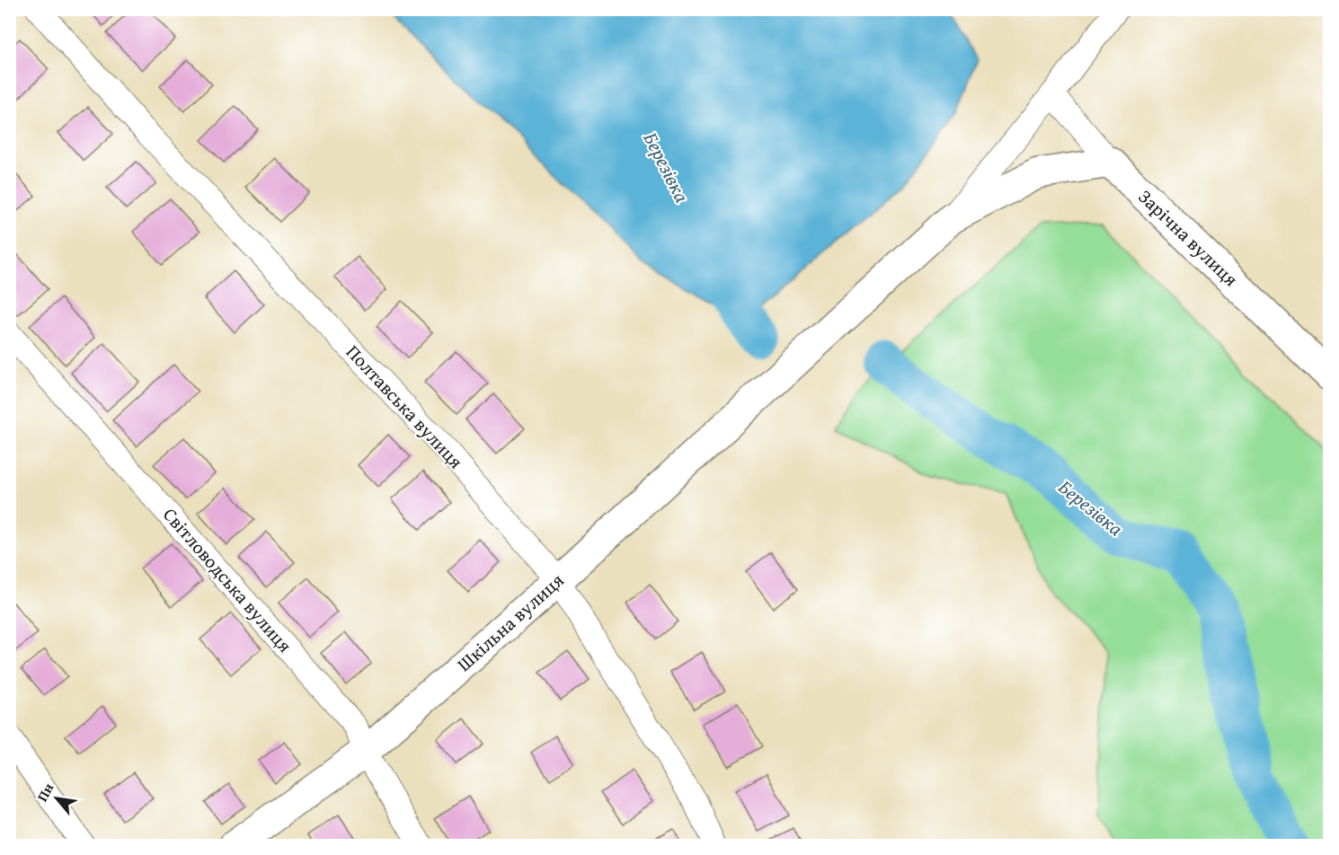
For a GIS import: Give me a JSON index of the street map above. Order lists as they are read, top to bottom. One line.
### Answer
{"streets":{"street":["Зарічна вулиця","Полтавська вулиця","Світловодська вулиця","Шкільна вулиця"]},"crossings":[["Зарічна вулиця","Шкільна вулиця"],["Полтавська вулиця","Шкільна вулиця"],["Світловодська вулиця","Шкільна вулиця"]],"water":["Березівка"],"north":"top left"}
